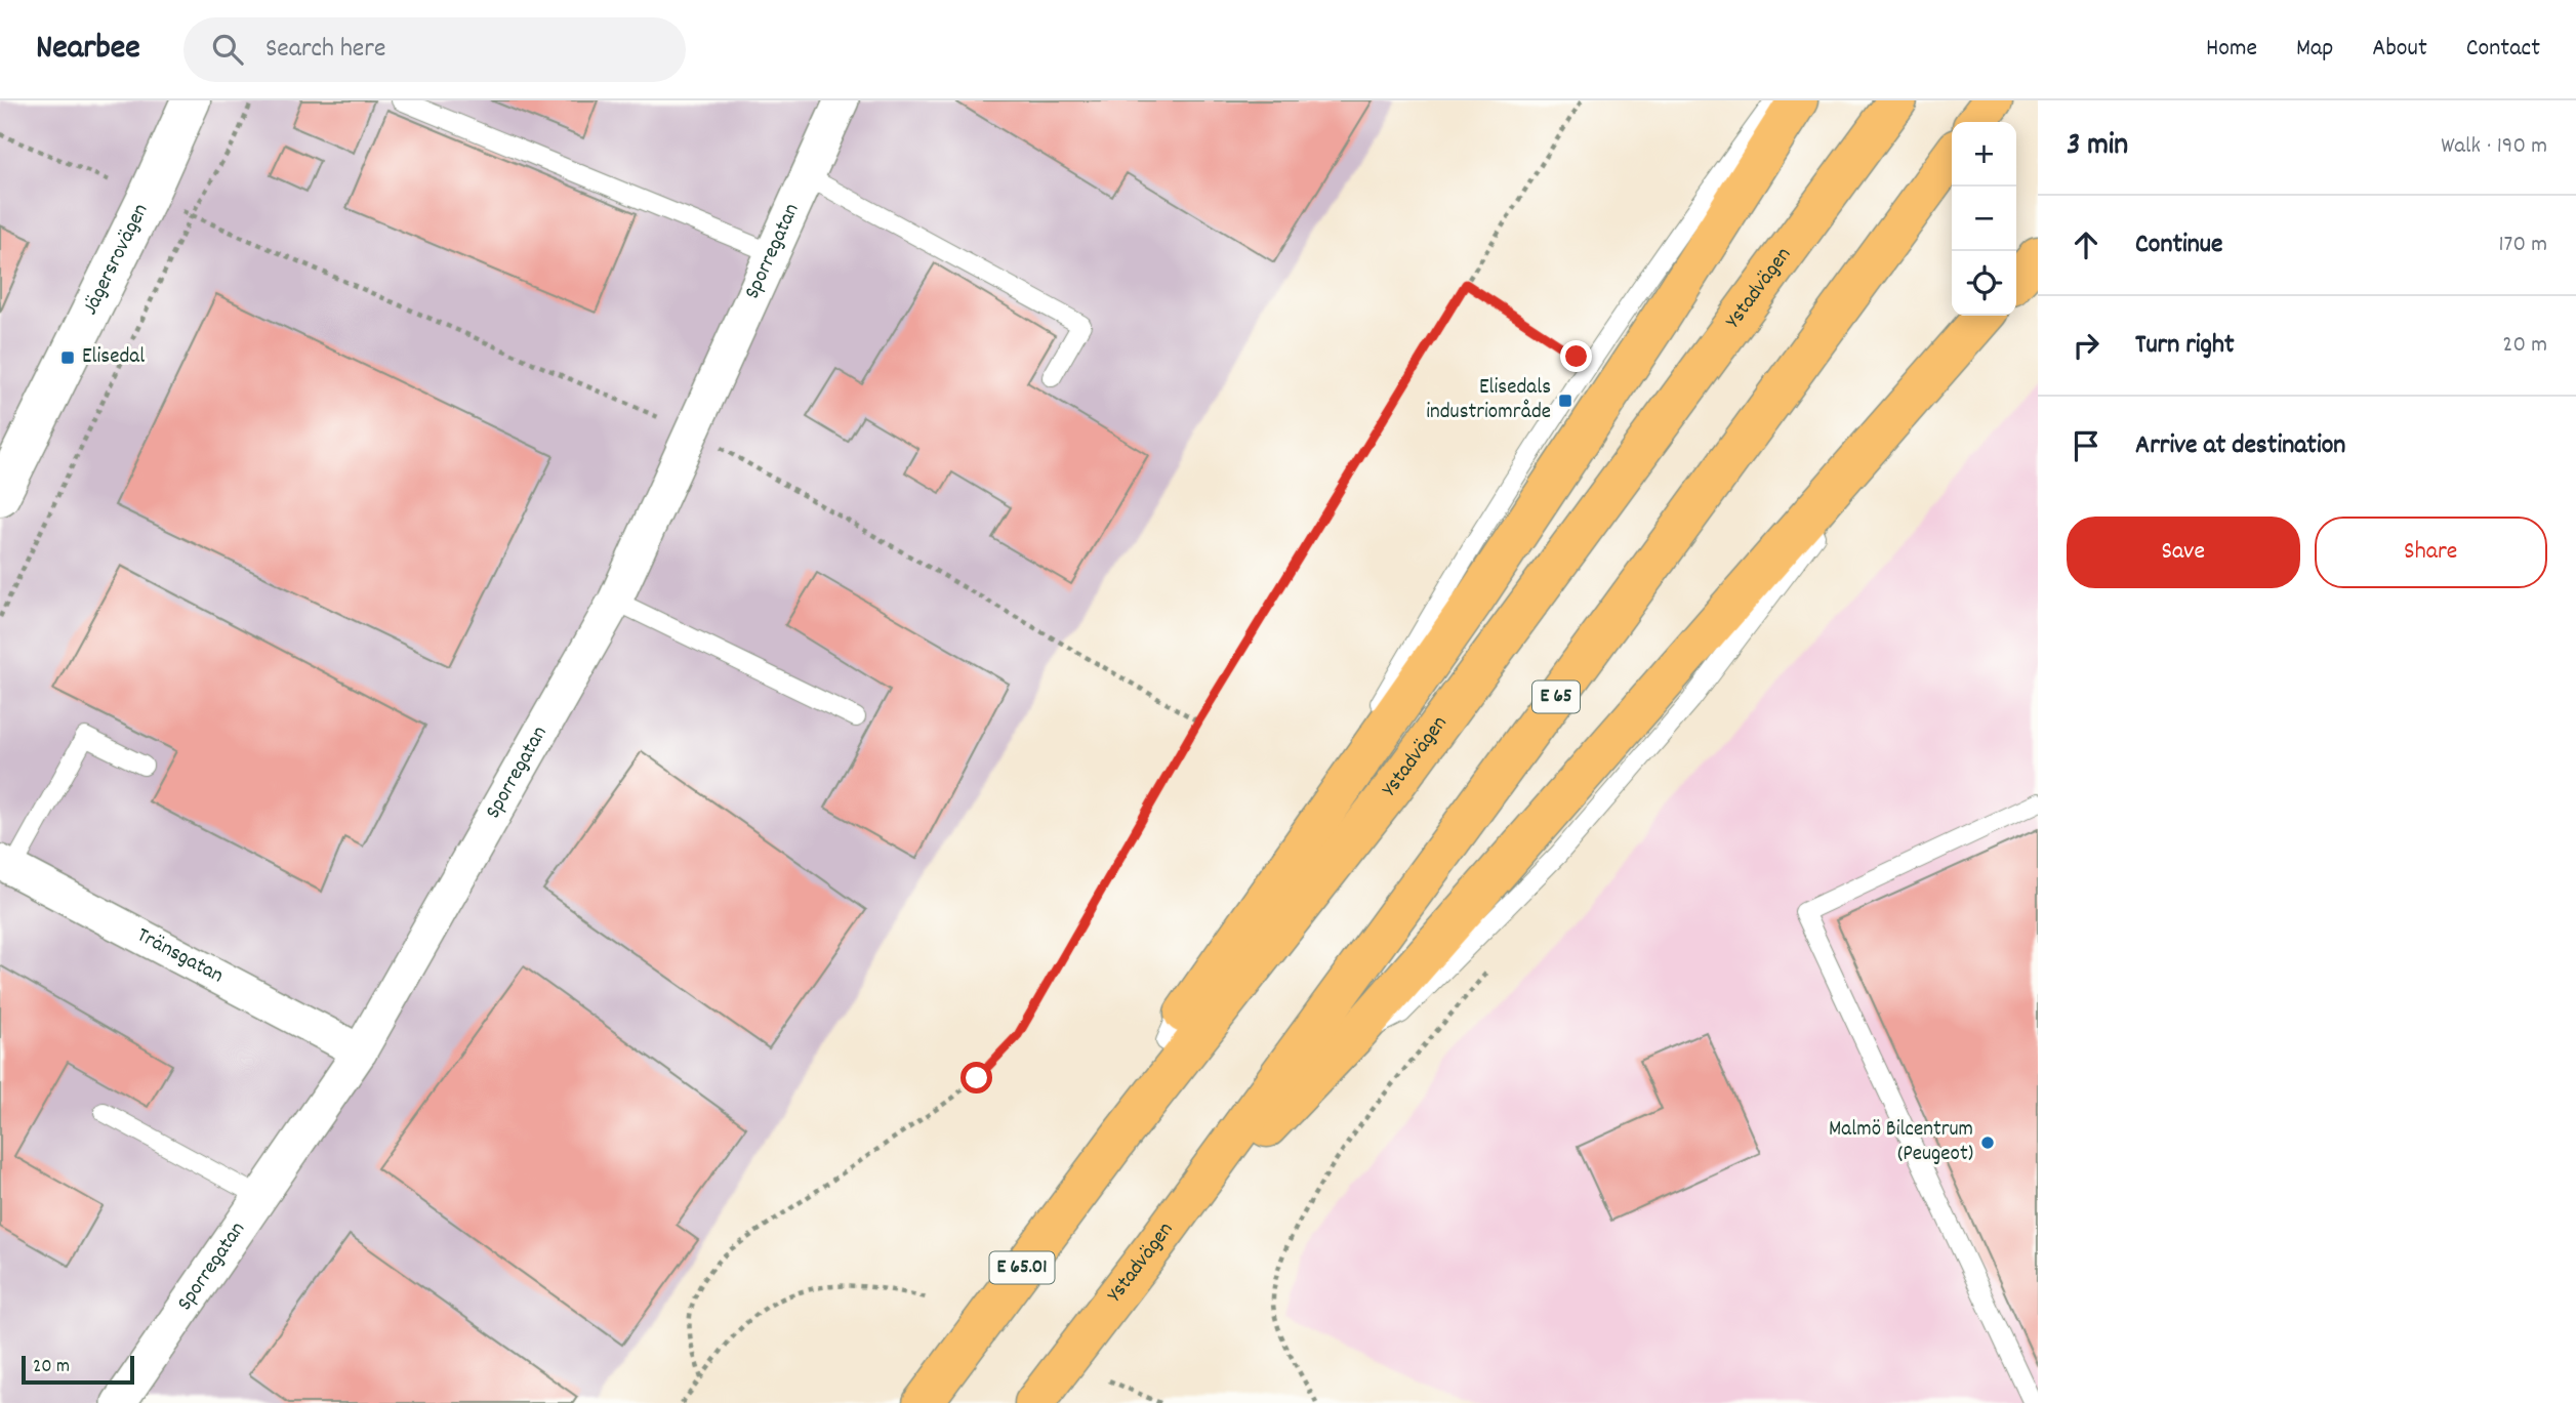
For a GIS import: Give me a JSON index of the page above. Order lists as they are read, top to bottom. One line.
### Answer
{"streets":{"highway":["Ystadvägen","E 65","E 65.01"],"street":["Sporregatan","Jägersrovägen","Tränsgatan"]},"crossings":[["Sporregatan","Tränsgatan"]],"places":{"transit":["Elisedal","Elisedals industriområde"],"other":["Malmö Bilcentrum (Peugeot)"]},"scale_bar":"20 m","page":{"header":"Nearbee","search":"Search here","nav":["Home","Map","About","Contact"],"heading":["3 min","Walk · 190 m"],"map_buttons":["+","−"],"list":[["Continue","170 m"],["Turn right","20 m"],"Arrive at destination"],"buttons":["Save","Share"],"scale":"20 m"}}
